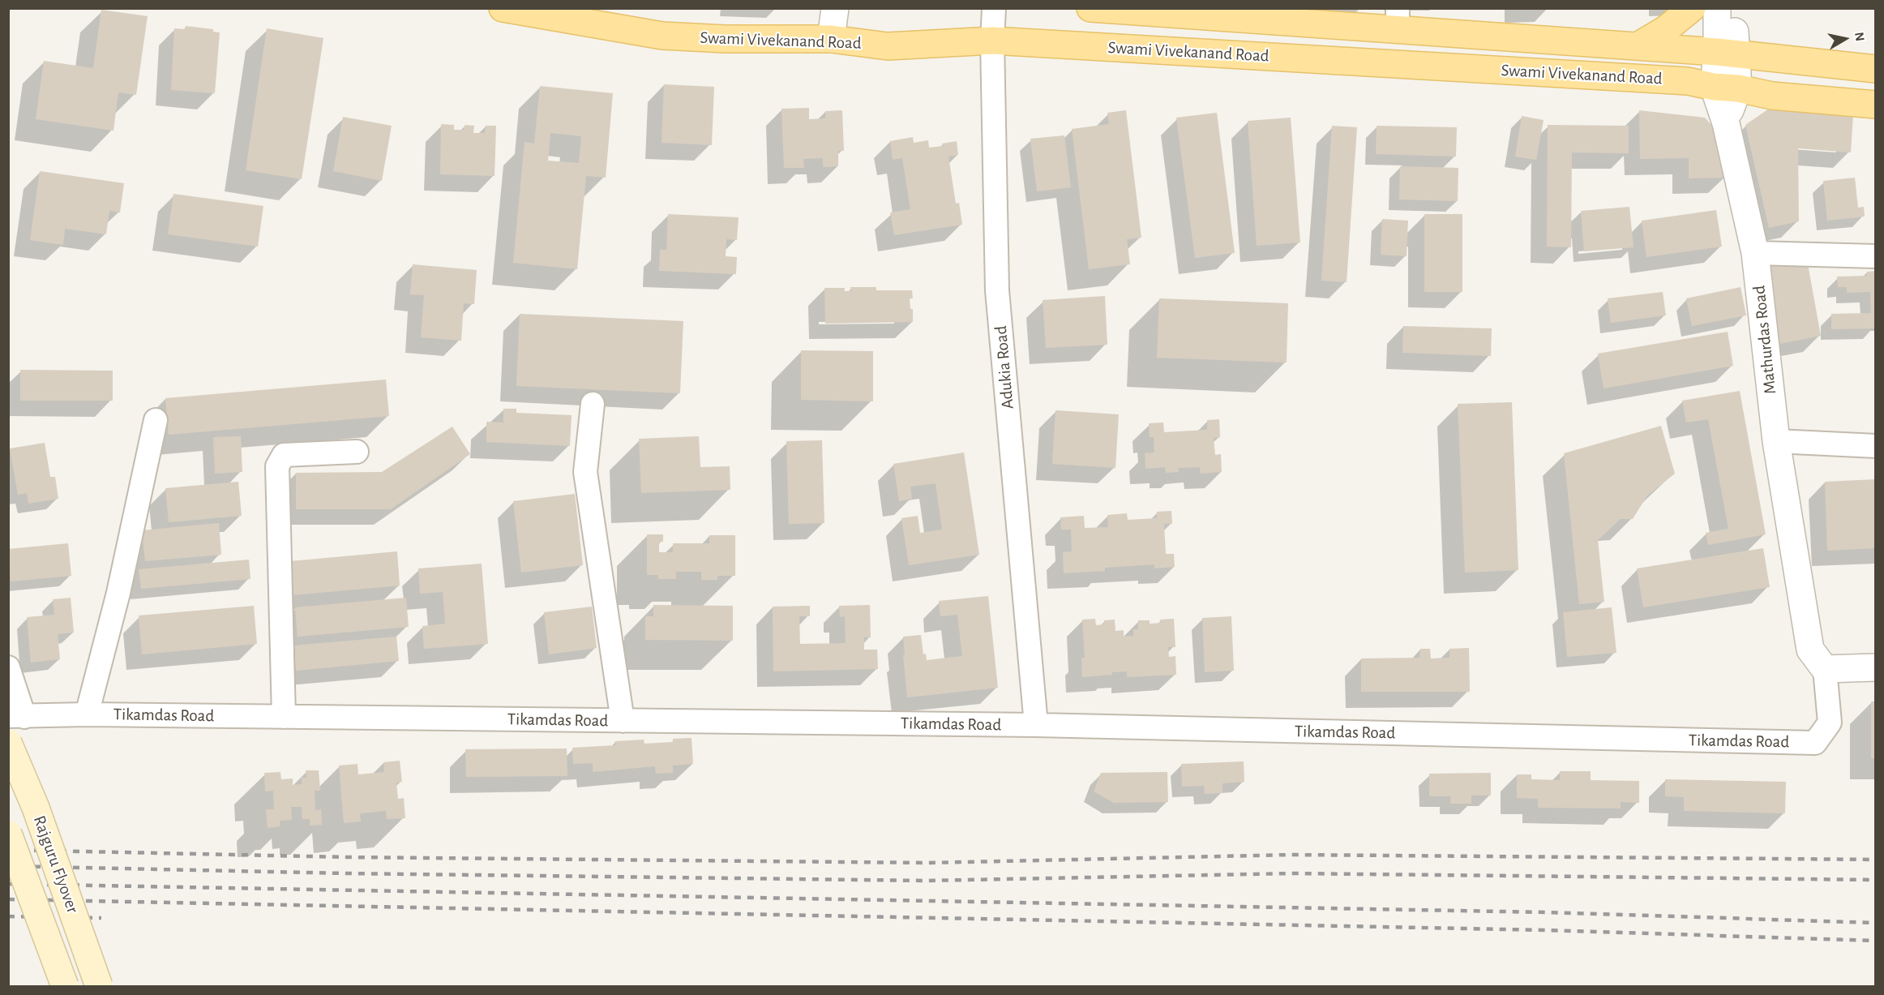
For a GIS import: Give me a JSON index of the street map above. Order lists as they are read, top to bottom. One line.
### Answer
{"streets":{"main road":["Swami Vivekanand Road","Rajguru Flyover"],"street":["Mathurdas Road","Adukia Road","Tikamdas Road"]},"crossings":[["Swami Vivekanand Road","Mathurdas Road"],["Swami Vivekanand Road","Adukia Road"],["Mathurdas Road","Tikamdas Road"],["Adukia Road","Tikamdas Road"]],"north":"right"}
